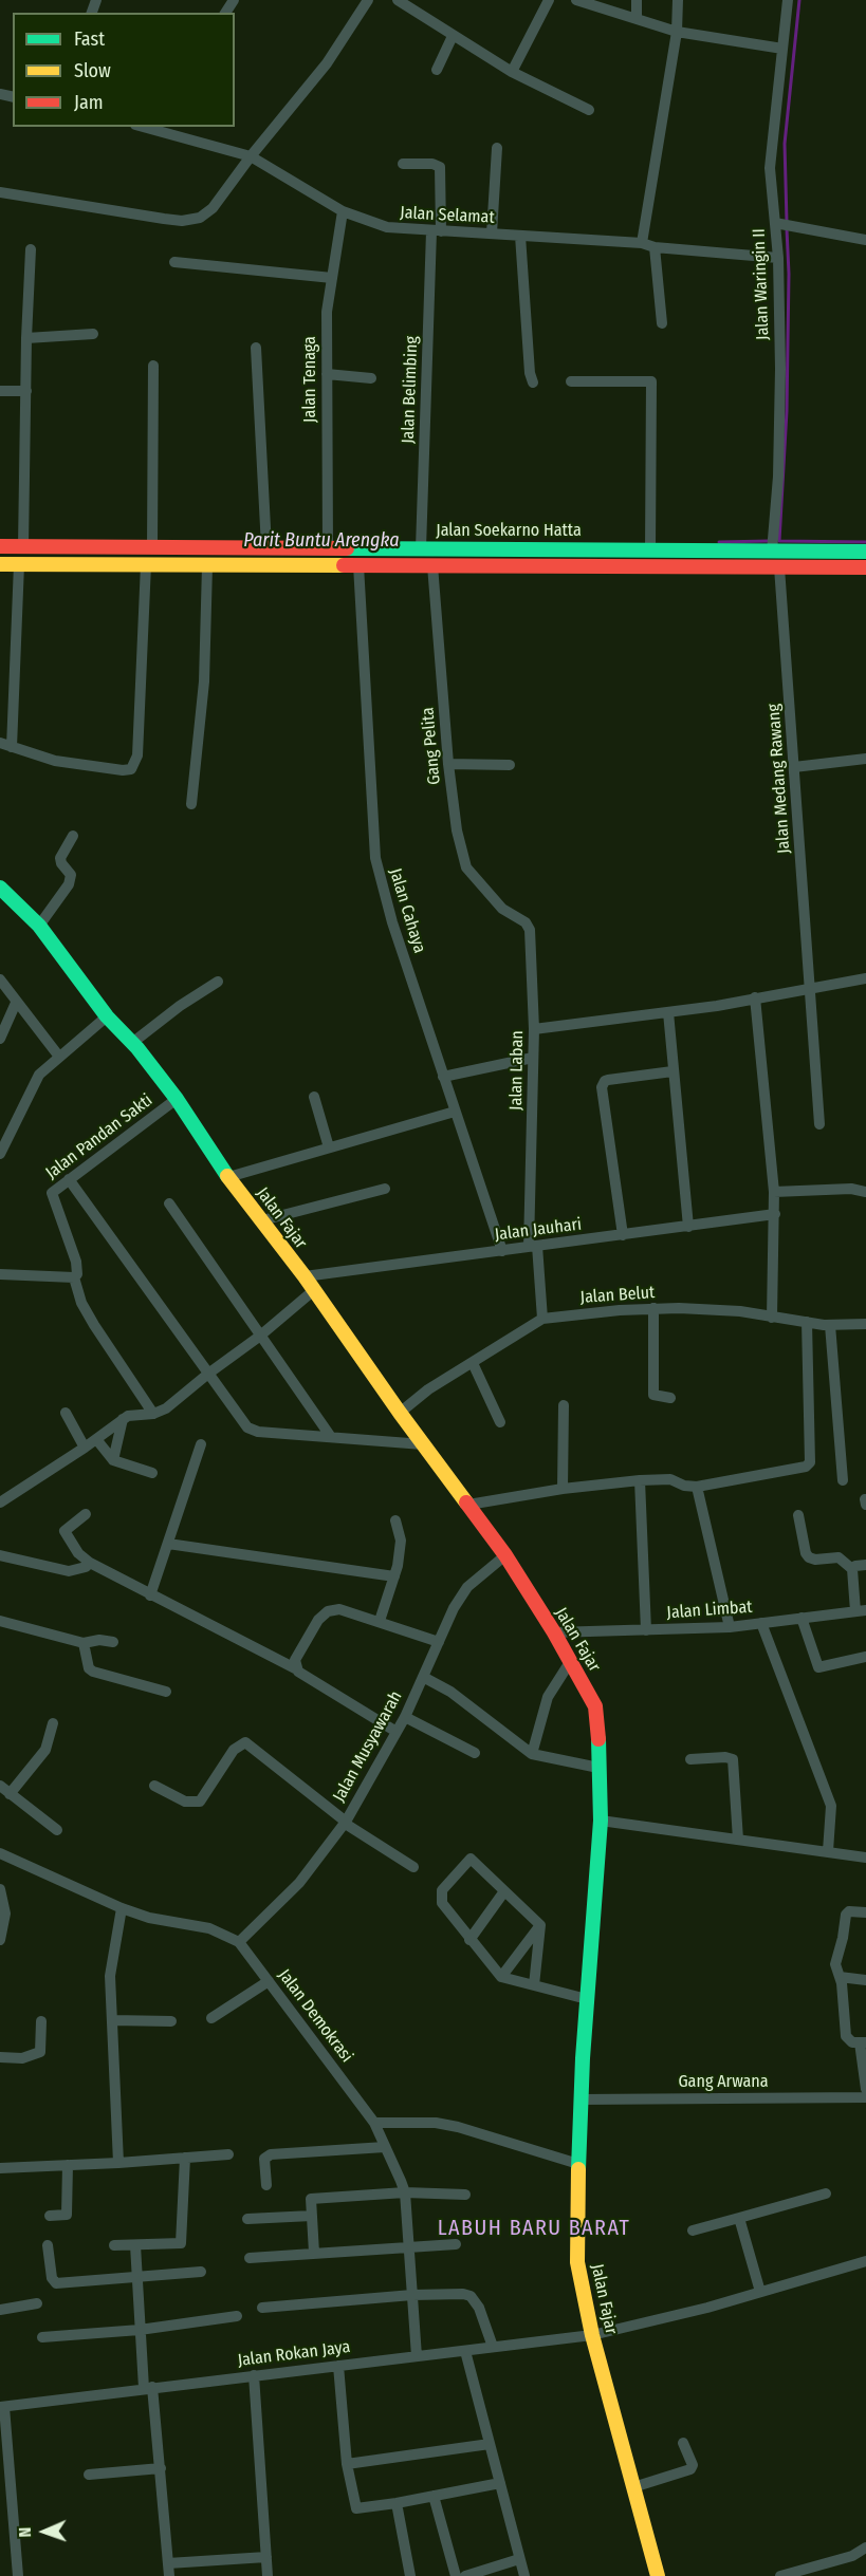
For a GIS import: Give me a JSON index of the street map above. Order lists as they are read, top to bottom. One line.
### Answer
{"streets":{"street":["Jalan Selamat","Jalan Waringin II","Jalan Tenaga","Jalan Belimbing","Jalan Soekarno Hatta","Gang Pelita","Jalan Medang Rawang","Jalan Cahaya","Jalan Laban","Jalan Pandan Sakti","Jalan Fajar","Jalan Jauhari","Jalan Belut","Jalan Limbat","Jalan Musyawarah","Jalan Demokrasi","Gang Arwana","Jalan Rokan Jaya"]},"crossings":[["Jalan Selamat","Jalan Waringin II"],["Jalan Selamat","Jalan Tenaga"],["Jalan Selamat","Jalan Belimbing"],["Jalan Waringin II","Jalan Soekarno Hatta"],["Jalan Tenaga","Jalan Soekarno Hatta"],["Jalan Belimbing","Jalan Soekarno Hatta"],["Jalan Soekarno Hatta","Gang Pelita"],["Jalan Soekarno Hatta","Jalan Medang Rawang"],["Jalan Soekarno Hatta","Jalan Cahaya"],["Gang Pelita","Jalan Laban"],["Jalan Cahaya","Jalan Jauhari"],["Jalan Laban","Jalan Jauhari"],["Jalan Laban","Jalan Belut"],["Jalan Pandan Sakti","Jalan Fajar"],["Jalan Fajar","Jalan Jauhari"],["Jalan Fajar","Jalan Belut"],["Jalan Fajar","Jalan Limbat"],["Jalan Fajar","Jalan Musyawarah"],["Jalan Fajar","Gang Arwana"],["Jalan Fajar","Jalan Rokan Jaya"],["Jalan Musyawarah","Jalan Demokrasi"],["Jalan Demokrasi","Jalan Rokan Jaya"]],"districts":["LABUH BARU BARAT"],"water":["Parit Buntu Arengka"],"legend":["Fast","Slow","Jam"],"north":"left"}
